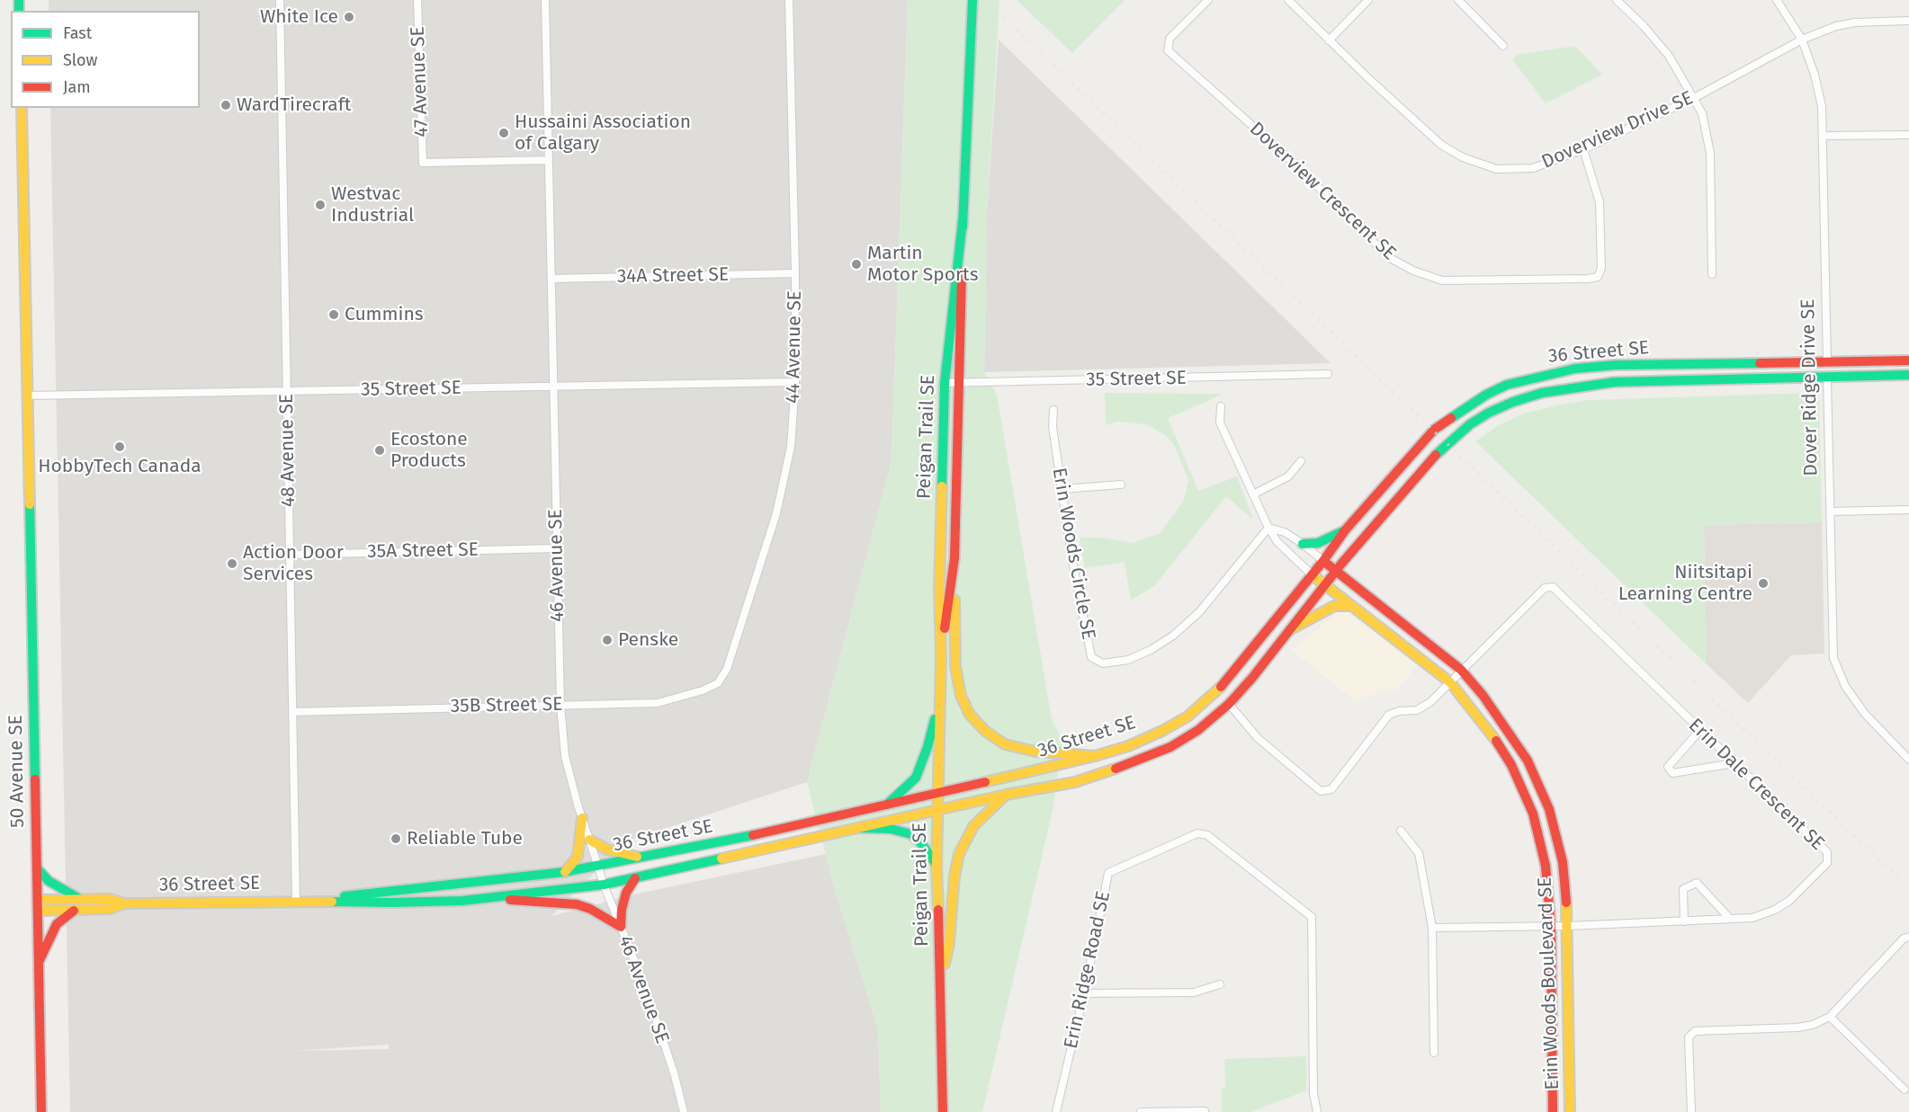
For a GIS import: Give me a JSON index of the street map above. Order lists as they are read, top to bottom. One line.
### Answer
{"streets":{"main road":["36 Street SE","Dover Ridge Drive SE","Peigan Trail SE","50 Avenue SE","Erin Woods Boulevard SE"],"street":["47 Avenue SE","Doverview Drive SE","Doverview Crescent SE","34A Street SE","44 Avenue SE","35 Street SE","48 Avenue SE","35A Street SE","Erin Woods Circle SE","46 Avenue SE","35B Street SE","Erin Dale Crescent SE","Erin Ridge Road SE"]},"crossings":[["47 Avenue SE","46 Avenue SE"],["Doverview Drive SE","Doverview Crescent SE"],["Doverview Drive SE","Dover Ridge Drive SE"],["34A Street SE","44 Avenue SE"],["34A Street SE","46 Avenue SE"],["44 Avenue SE","35 Street SE"],["44 Avenue SE","35B Street SE"],["36 Street SE","Dover Ridge Drive SE"],["36 Street SE","Peigan Trail SE"],["36 Street SE","48 Avenue SE"],["36 Street SE","46 Avenue SE"],["36 Street SE","50 Avenue SE"],["36 Street SE","Erin Dale Crescent SE"],["36 Street SE","Erin Woods Boulevard SE"],["35 Street SE","Peigan Trail SE"],["35 Street SE","48 Avenue SE"],["35 Street SE","46 Avenue SE"],["35 Street SE","50 Avenue SE"],["48 Avenue SE","35A Street SE"],["48 Avenue SE","35B Street SE"],["35A Street SE","46 Avenue SE"],["46 Avenue SE","35B Street SE"],["Erin Dale Crescent SE","Erin Woods Boulevard SE"]],"places":["White Ice","WardTirecraft","Hussaini Association of Calgary","Westvac Industrial","Martin Motor Sports","Cummins","HobbyTech Canada","Ecostone Products","Action Door Services","Niitsitapi Learning Centre","Penske","Reliable Tube"],"legend":["Fast","Slow","Jam"]}
